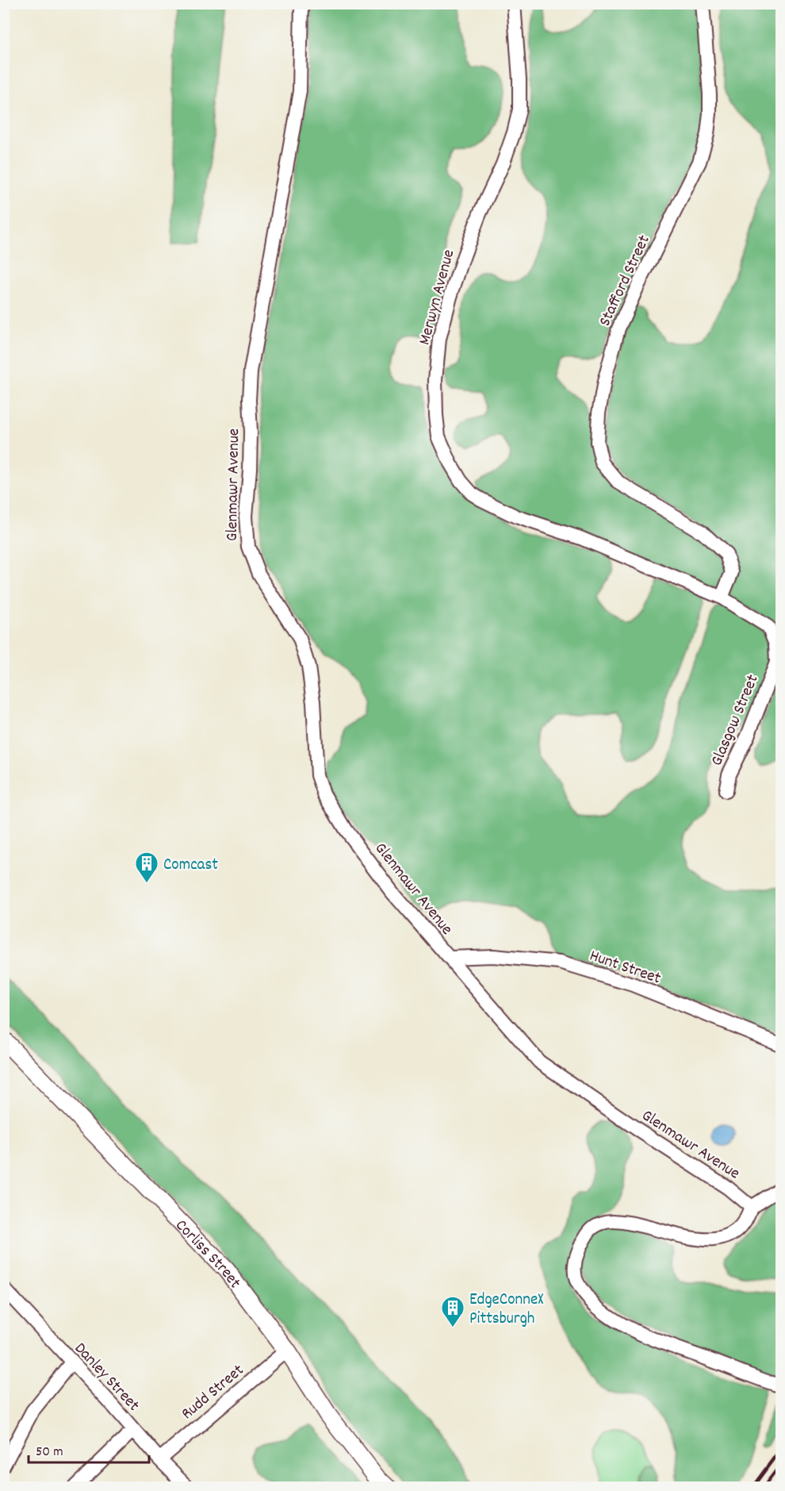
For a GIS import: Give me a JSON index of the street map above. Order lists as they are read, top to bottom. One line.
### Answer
{"streets":{"street":["Stafford Street","Merwyn Avenue","Glenmawr Avenue","Glasgow Street","Hunt Street","Corliss Street","Danley Street","Rudd Street"]},"crossings":[["Stafford Street","Merwyn Avenue"],["Merwyn Avenue","Glasgow Street"],["Glenmawr Avenue","Hunt Street"],["Corliss Street","Rudd Street"],["Danley Street","Rudd Street"]],"places":{"building":["Comcast","EdgeConneX Pittsburgh"]},"scale_bar":"50 m"}
